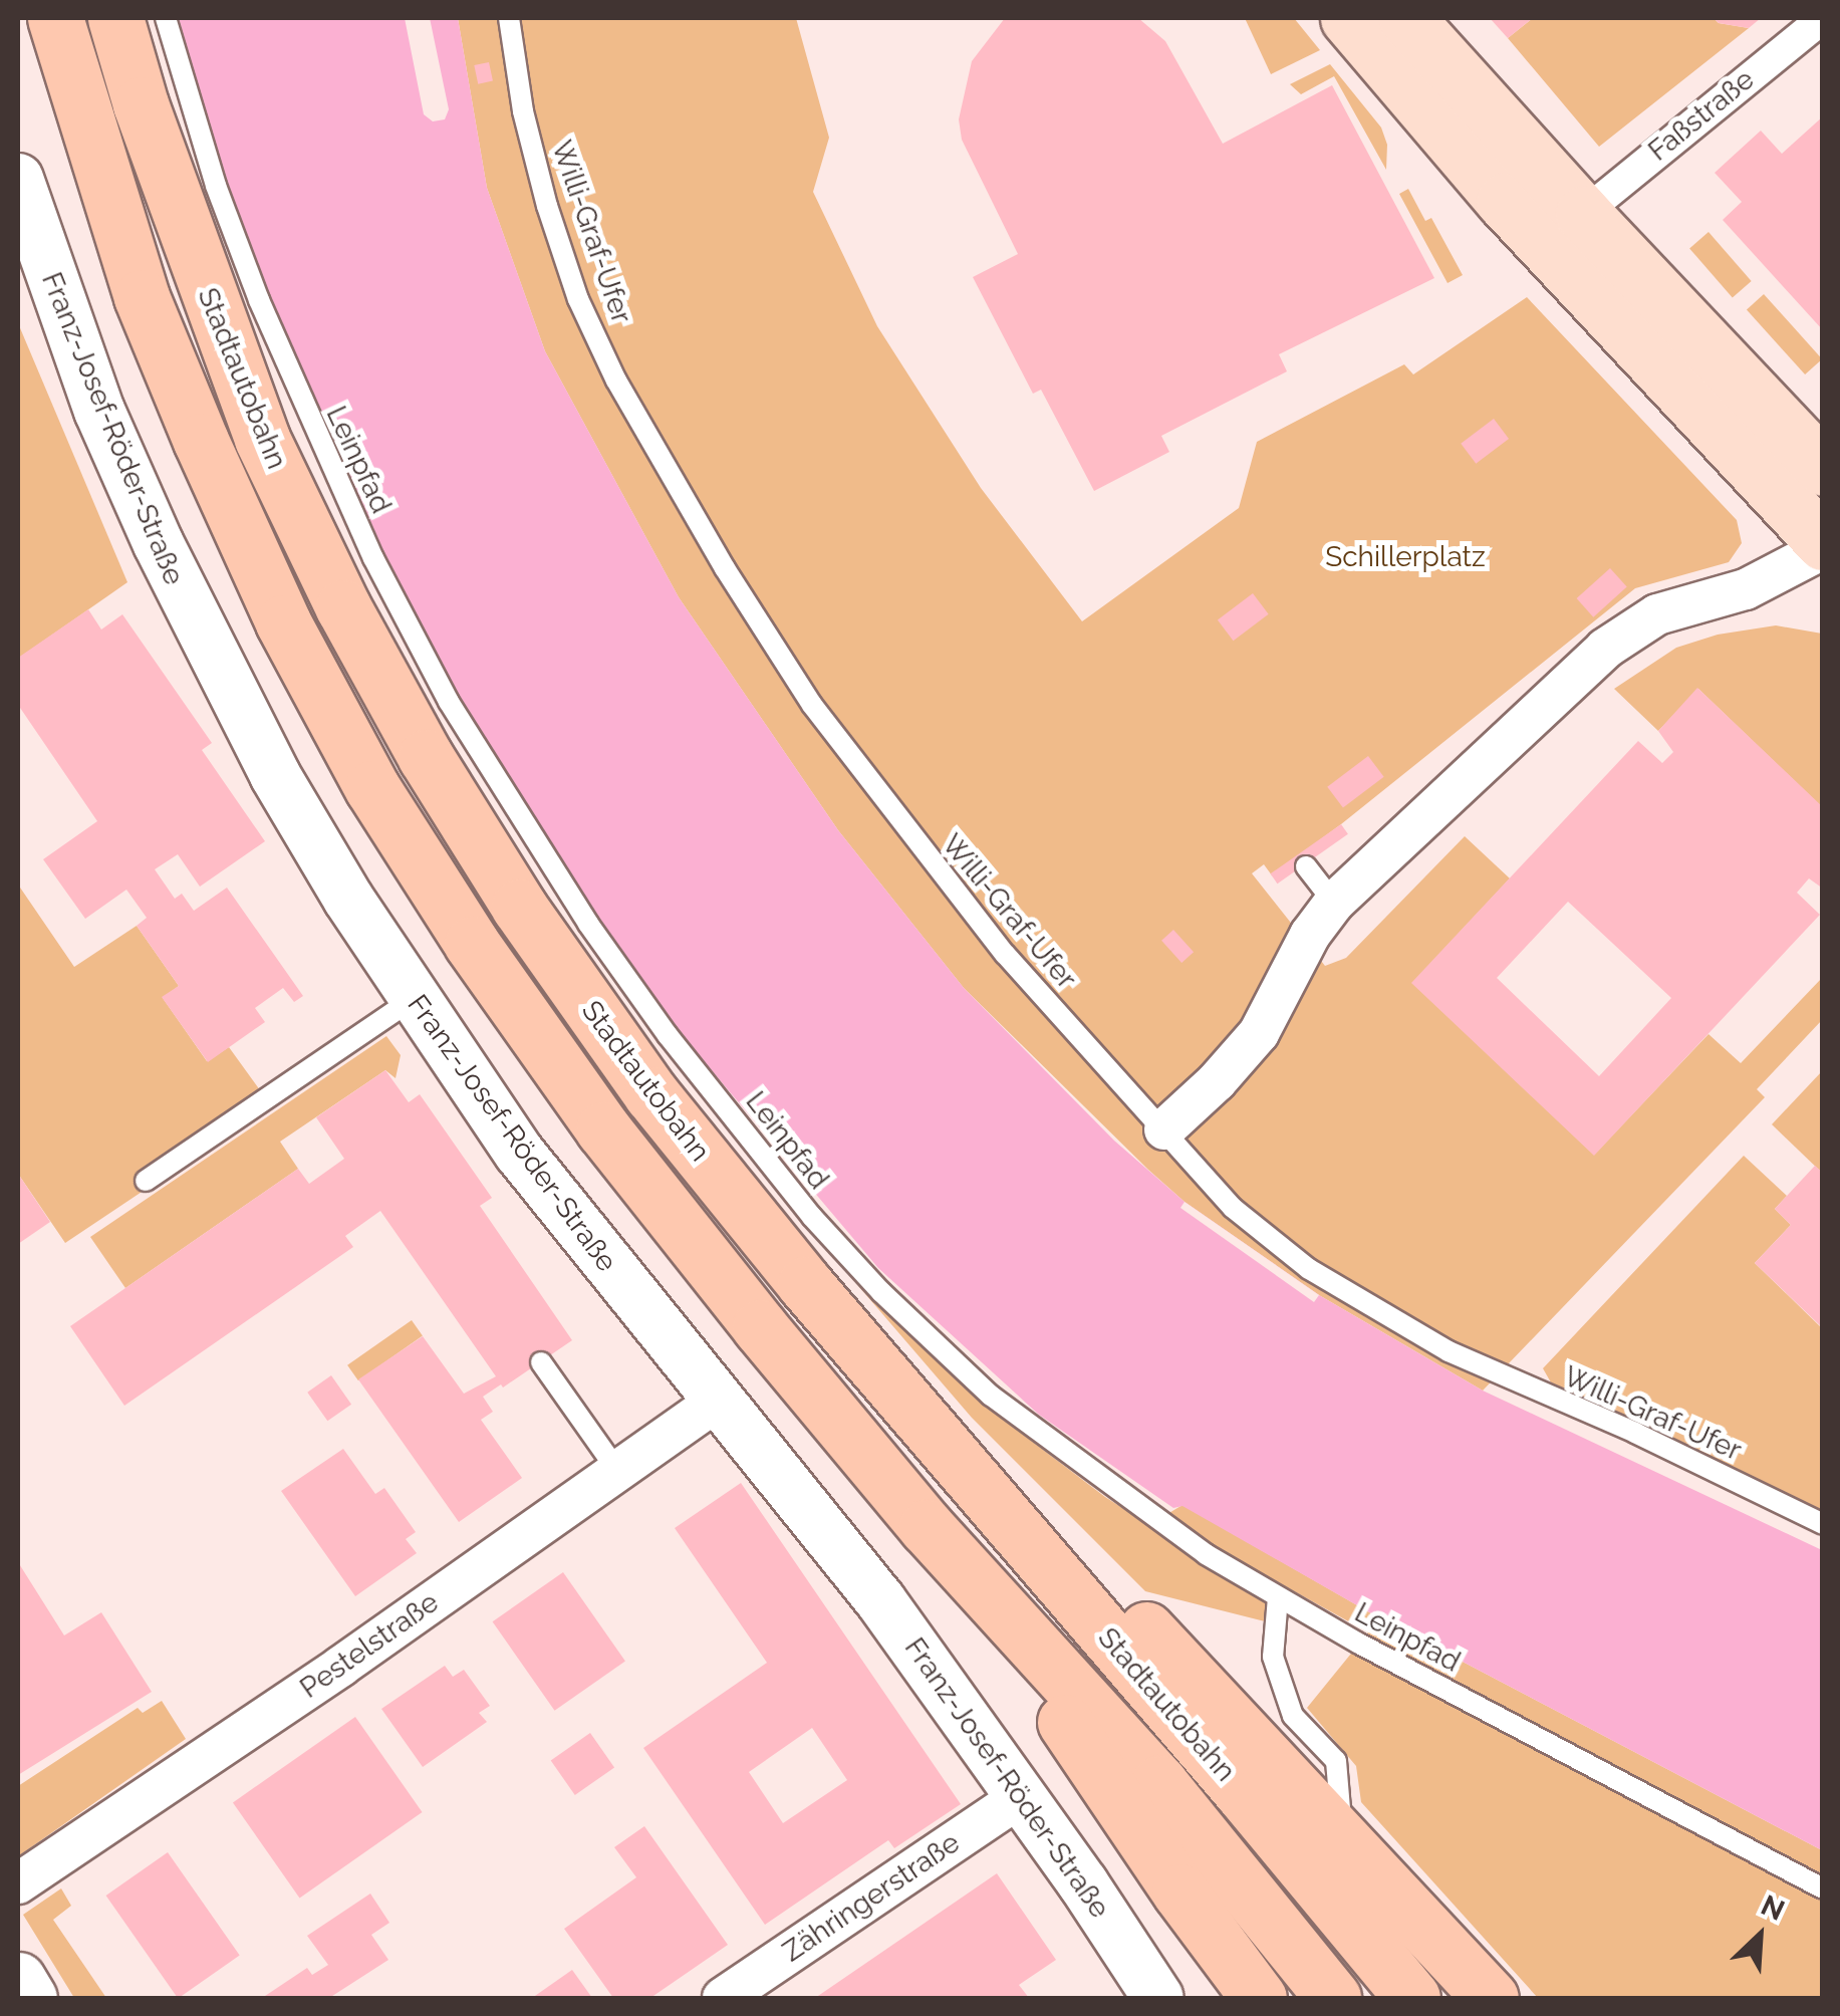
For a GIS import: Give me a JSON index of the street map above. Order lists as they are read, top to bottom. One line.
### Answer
{"streets":{"highway":["Stadtautobahn"],"street":["Faßstraße","Franz-Josef-Röder-Straße","Pestelstraße","Zähringerstraße"],"lane":["Willi-Graf-Ufer","Leinpfad"]},"crossings":[["Franz-Josef-Röder-Straße","Pestelstraße"],["Franz-Josef-Röder-Straße","Zähringerstraße"]],"parks":["Schillerplatz"],"north":"top right"}
